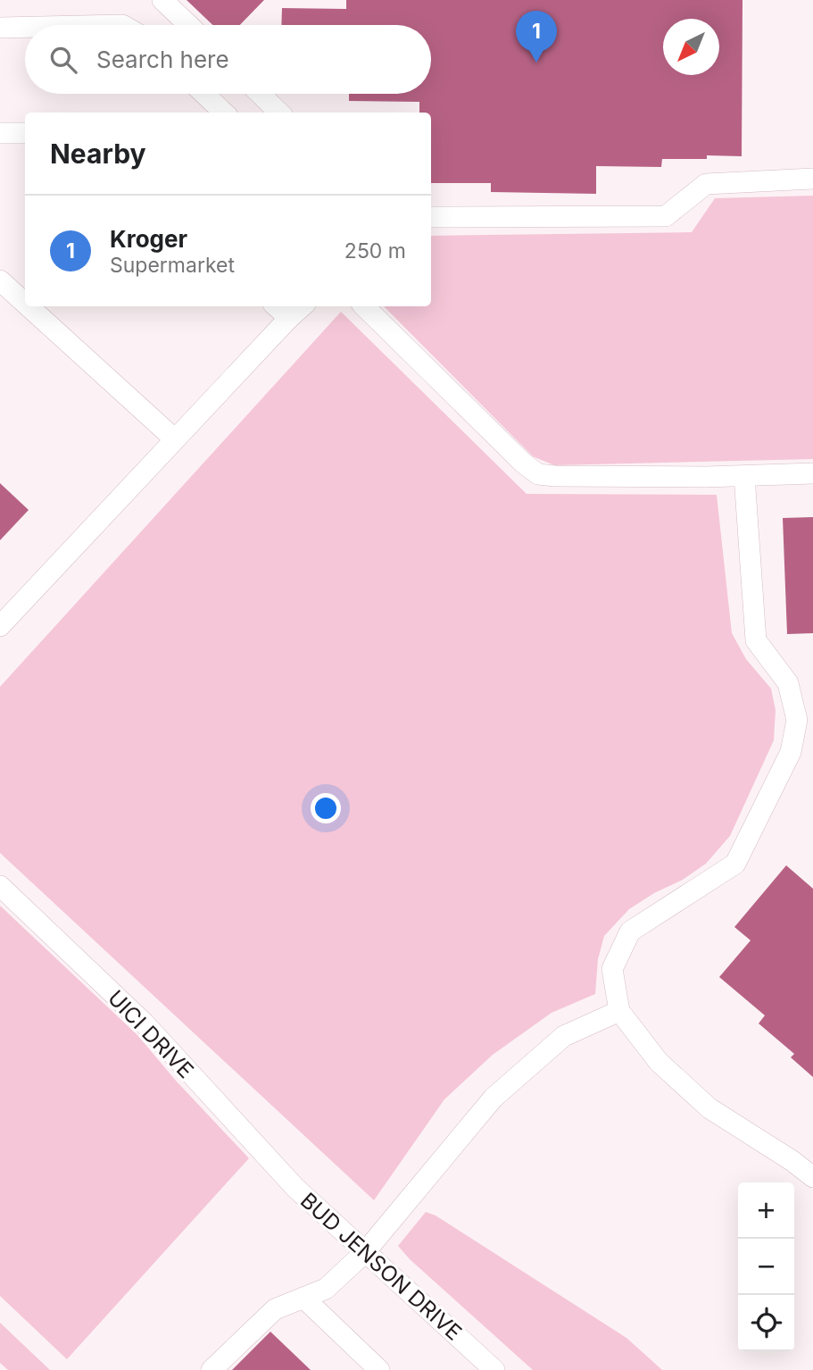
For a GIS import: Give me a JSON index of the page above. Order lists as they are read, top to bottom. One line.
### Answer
{"streets":{"street":["UICI DRIVE","BUD JENSON DRIVE"]},"crossings":[["UICI DRIVE","BUD JENSON DRIVE"]],"north":"bottom left","page":{"pins":"1","search":"Search here","heading":"Nearby","list":[{"mark":"1","name":"Kroger","note":"Supermarket","value":"250 m"}],"map_buttons":["+","−"]}}
